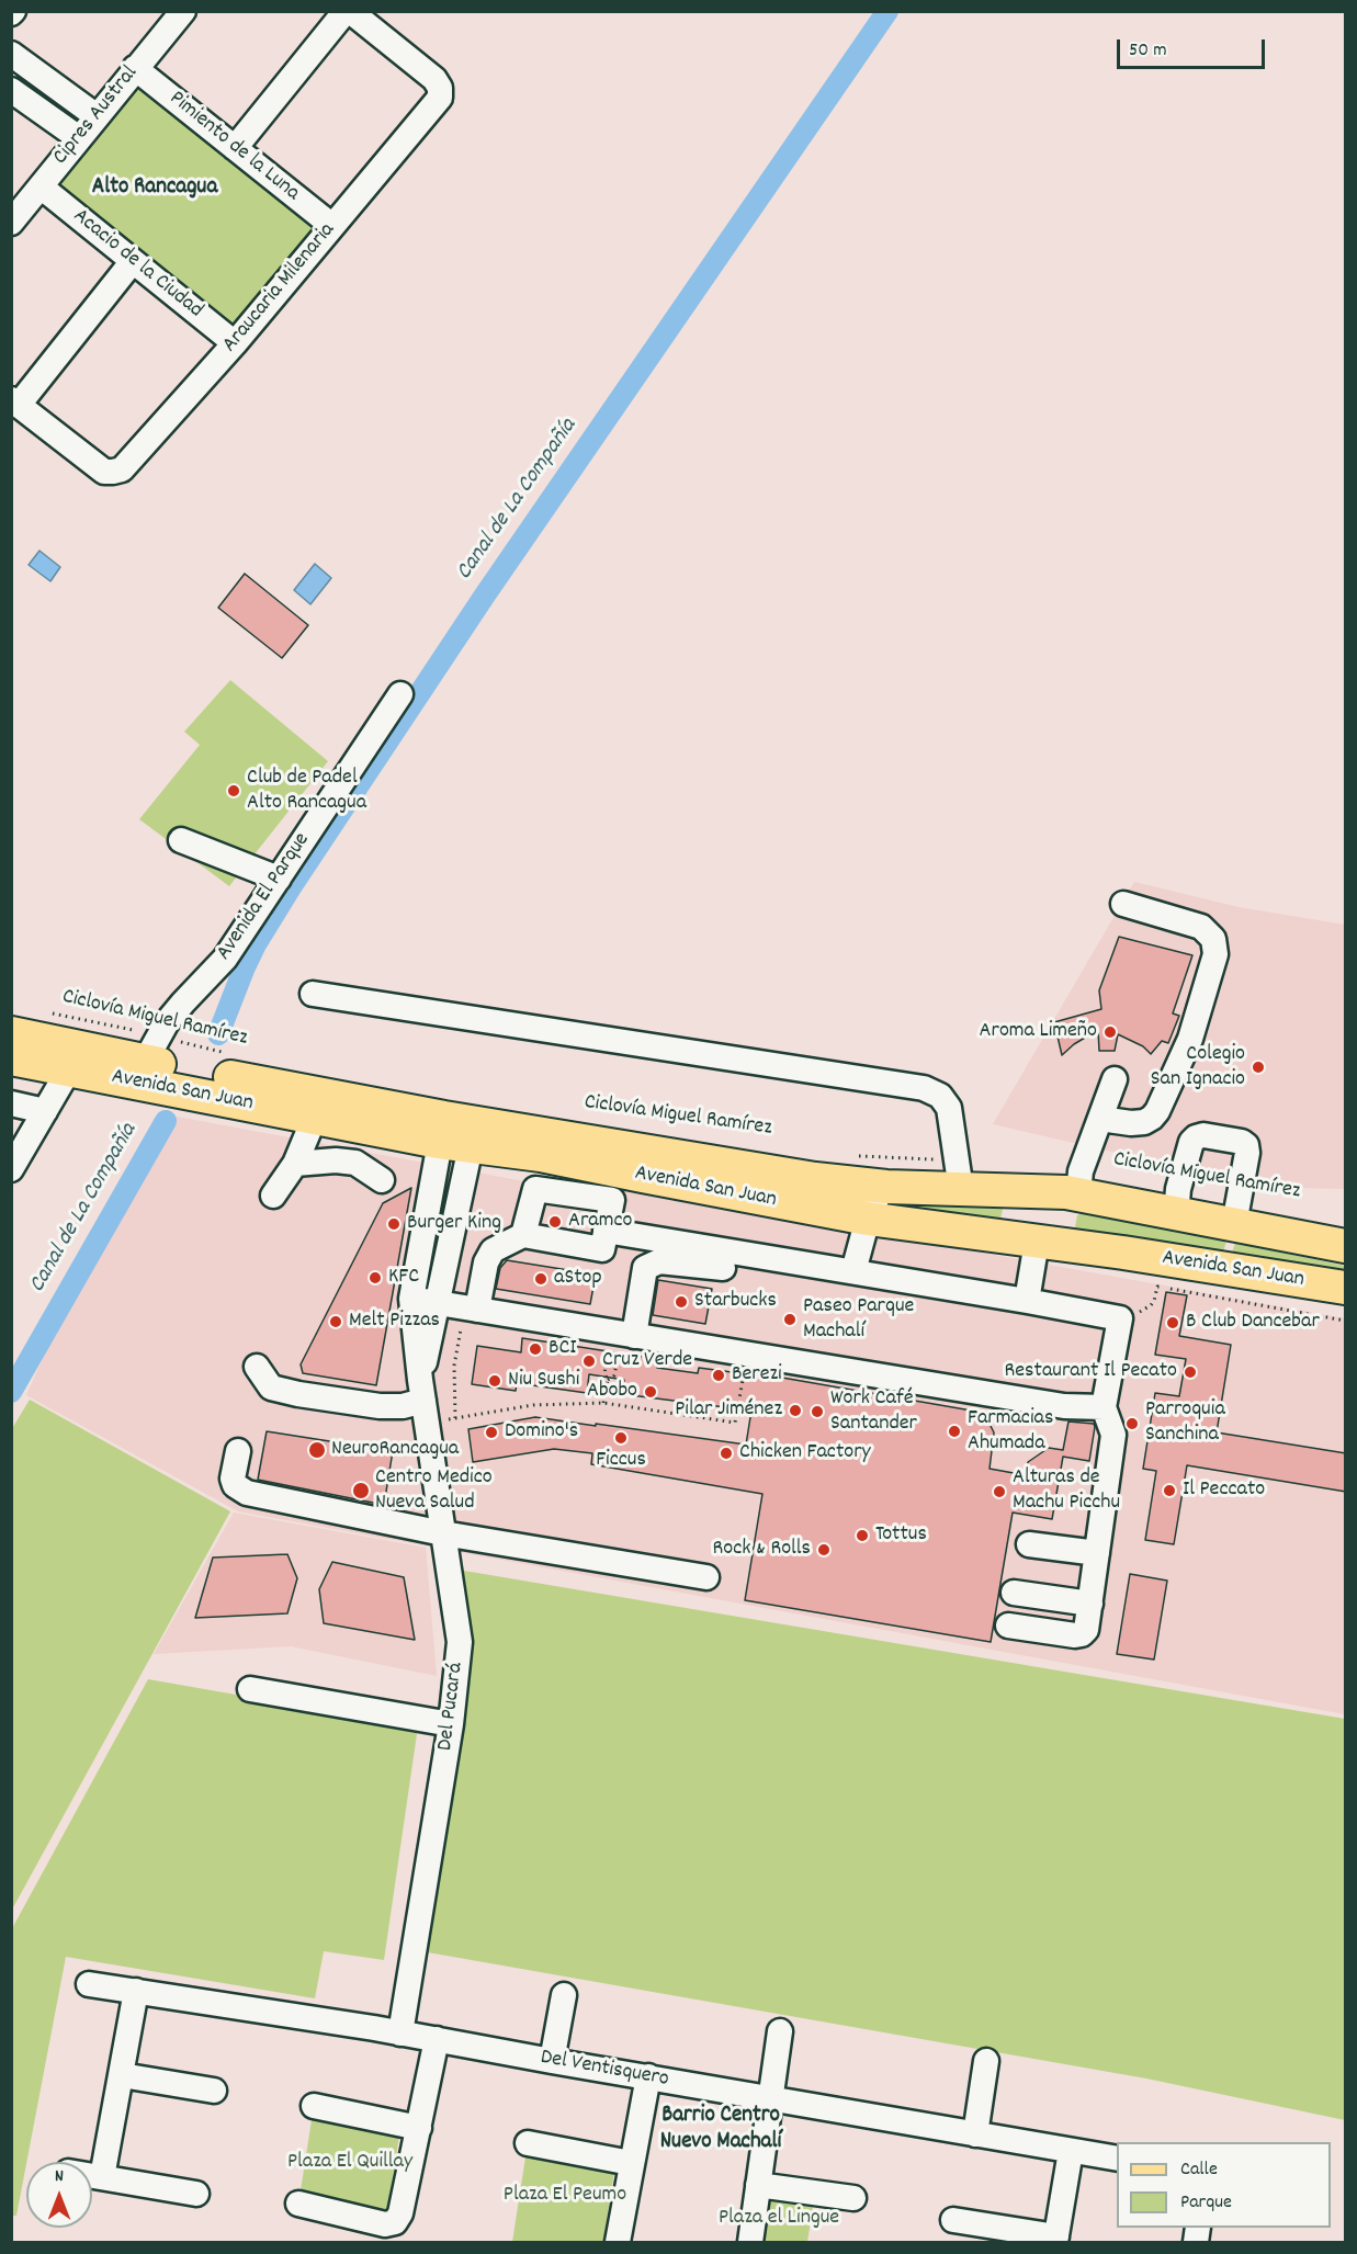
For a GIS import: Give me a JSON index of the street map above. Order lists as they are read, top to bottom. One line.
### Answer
{"streets":{"main road":["Avenida San Juan"],"street":["Cipres Austral","Pimiento de la Luna","Acacio de la Ciudad","Araucaria Milenaria","Avenida El Parque","Del Pucará","Del Ventisquero"],"path":["Ciclovía Miguel Ramírez"]},"crossings":[["Cipres Austral","Pimiento de la Luna"],["Cipres Austral","Acacio de la Ciudad"],["Pimiento de la Luna","Araucaria Milenaria"],["Acacio de la Ciudad","Araucaria Milenaria"],["Avenida El Parque","Ciclovía Miguel Ramírez"],["Avenida El Parque","Avenida San Juan"],["Ciclovía Miguel Ramírez","Avenida San Juan"],["Avenida San Juan","Del Pucará"],["Del Pucará","Del Ventisquero"]],"districts":["Alto Rancagua","Barrio Centro Nuevo Machalí"],"water":["Canal de La Compañía"],"parks":["Plaza El Quillay","Plaza El Peumo","Plaza el Lingue"],"places":["Club de Padel Alto Rancagua","Aroma Limeño","Colegio San Ignacio","Aramco","Burger King","KFC","aStop","Starbucks","Paseo Parque Machalí","Melt Pizzas","B Club Dancebar","BCI","Cruz Verde","Restaurant Il Pecato","Berezi","Niu Sushi","Abobo","Pilar Jiménez","Work Café Santander","Parroquia Sanchina","Farmacias Ahumada","Domino's","Ficcus","NeuroRancagua","Chicken Factory","Centro Medico Nueva Salud","Il Peccato","Alturas de Machu Picchu","Tottus","Rock & Rolls"],"legend":["Calle","Parque"],"scale_bar":"50 m","north":"top"}
